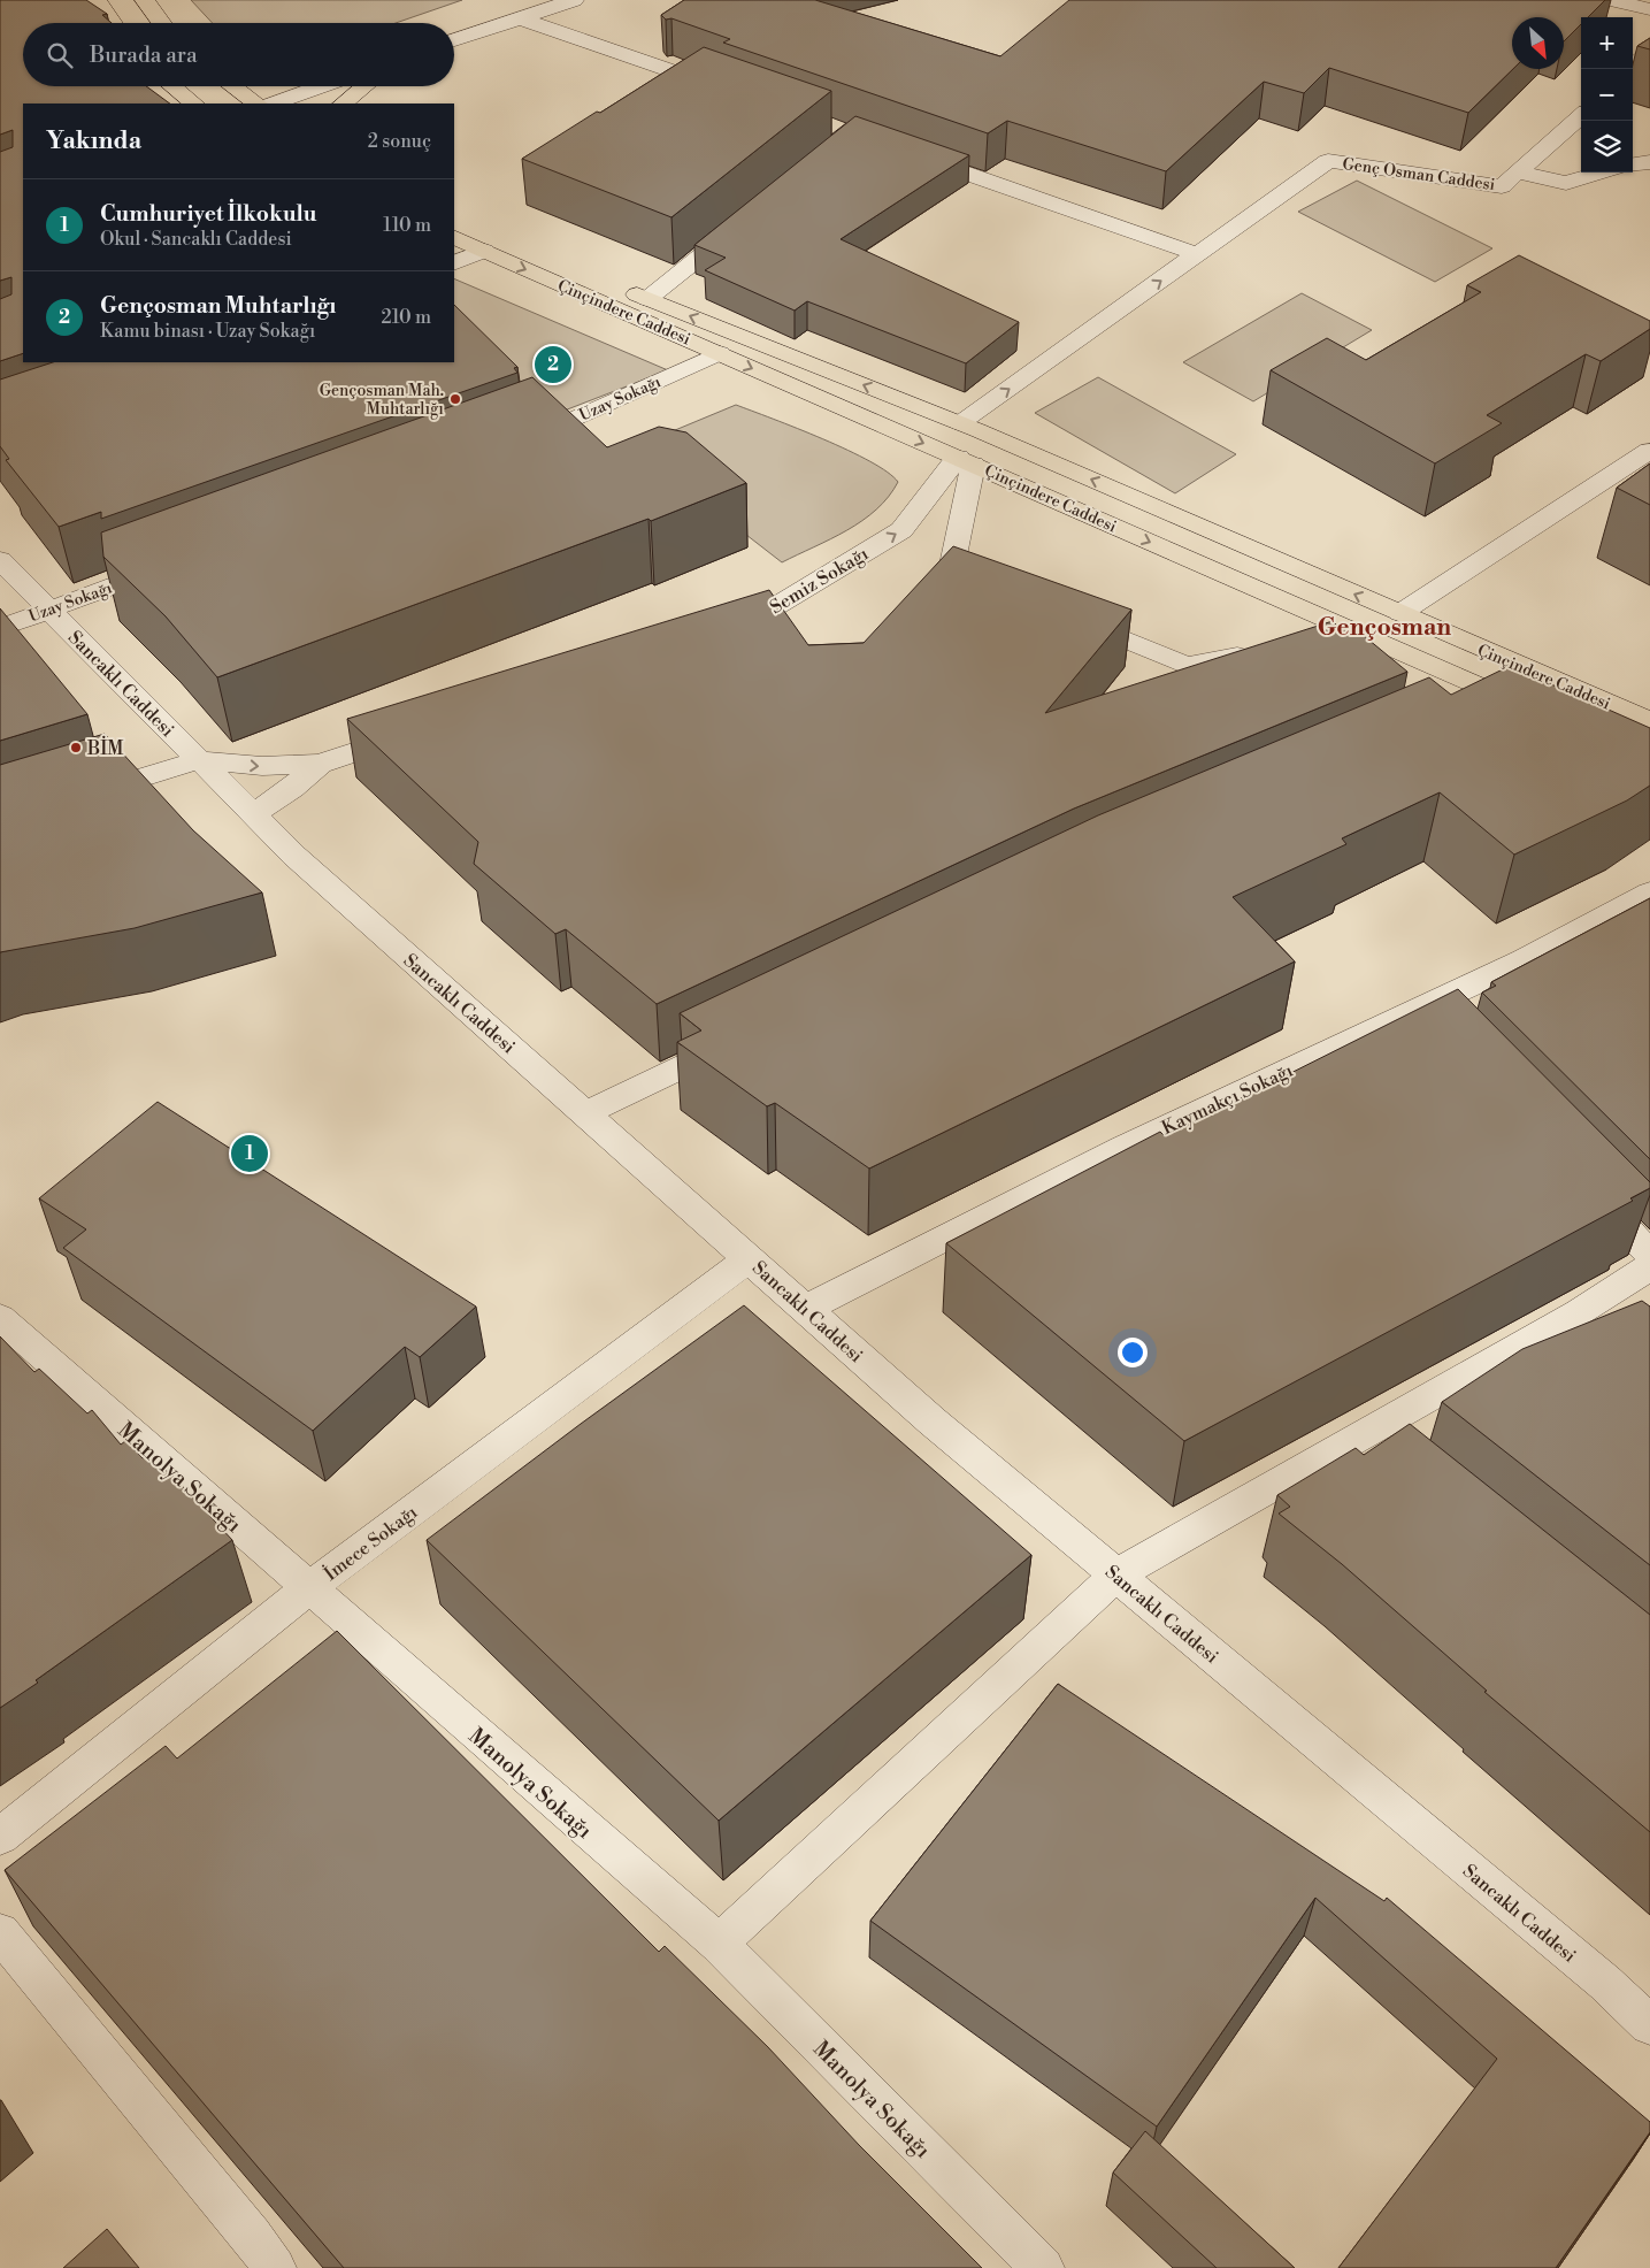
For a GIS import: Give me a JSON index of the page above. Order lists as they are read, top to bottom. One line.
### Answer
{"streets":{"main road":["Çinçindere Caddesi"],"street":["Genç Osman Caddesi","Uzay Sokağı","Semiz Sokağı","Sancaklı Caddesi","Kaymakçı Sokağı","Manolya Sokağı","İmece Sokağı"]},"crossings":[["Çinçindere Caddesi","Uzay Sokağı"],["Çinçindere Caddesi","Semiz Sokağı"],["Uzay Sokağı","Sancaklı Caddesi"],["Sancaklı Caddesi","Kaymakçı Sokağı"],["Sancaklı Caddesi","İmece Sokağı"],["Manolya Sokağı","İmece Sokağı"]],"one_way":["Semiz Sokağı"],"districts":["Gençosman"],"places":["Gençosman Mah. Muhtarlığı","BİM"],"north":"bottom right","page":{"map_buttons":["+","−"],"search":"Burada ara","heading":["Yakında","2 sonuç"],"list":[{"mark":"1","name":"Cumhuriyet İlkokulu","note":"Okul · Sancaklı Caddesi","value":"110 m"},{"mark":"2","name":"Gençosman Muhtarlığı","note":"Kamu binası · Uzay Sokağı","value":"210 m"}],"pins":["2","1"]}}
